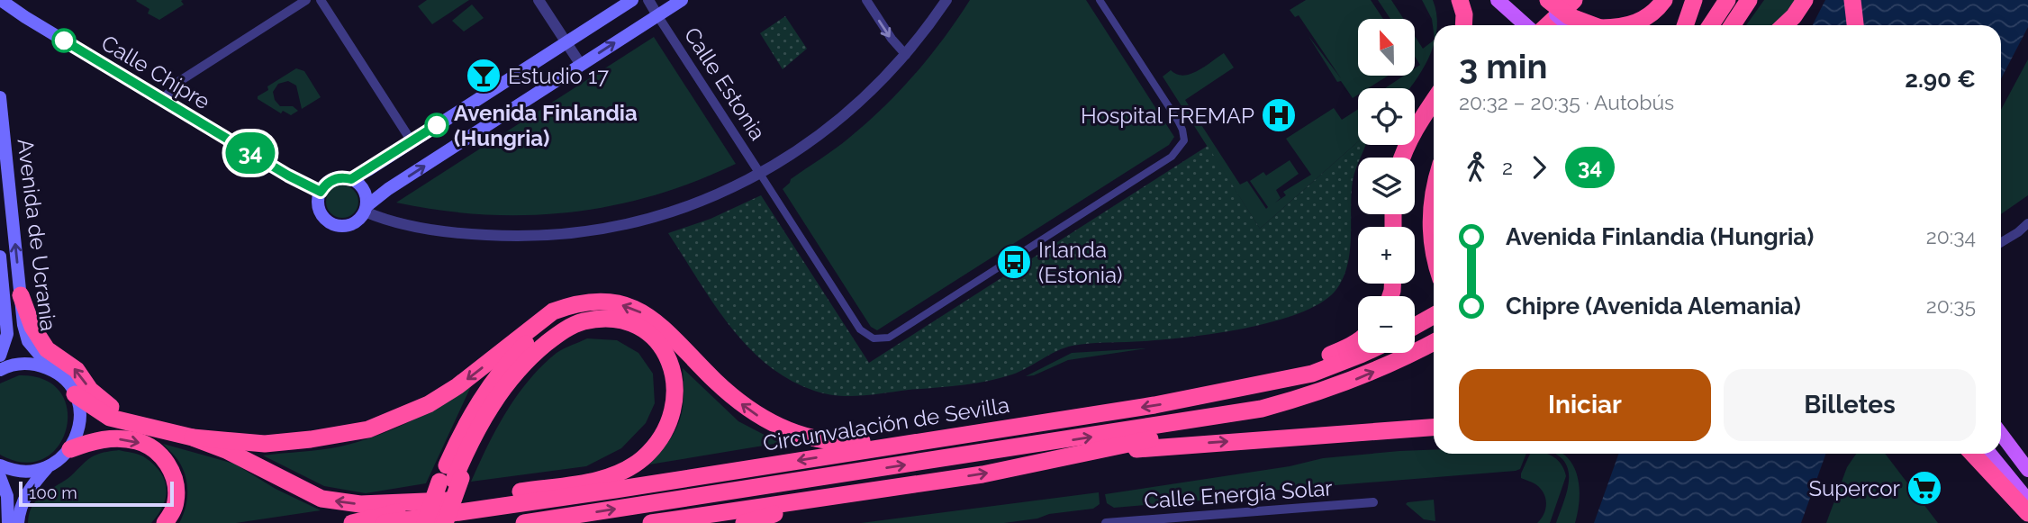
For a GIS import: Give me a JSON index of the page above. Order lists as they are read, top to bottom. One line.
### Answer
{"streets":{"highway":["Circunvalación de Sevilla"],"main road":["Calle Chipre","Avenida de Ucrania"],"street":["Calle Estonia","Calle Energía Solar"]},"one_way":["Avenida de Ucrania"],"places":{"bar":["Estudio 17"],"hospital":["Hospital FREMAP"],"other":["Avenida Finlandia (Hungria)"],"bus stop":["Irlanda (Estonia)"],"supermarket":["Supercor"]},"lines":["bus line 34"],"scale_bar":"100 m","north":"top","page":{"on_map":"34","map_buttons":["+","−"],"heading":["3 min","20:32 – 20:35 · Autobús","2.90 €"],"legs":["2","34"],"list":[{"name":"Avenida Finlandia (Hungria)","value":"20:34"},{"name":"Chipre (Avenida Alemania)","value":"20:35"}],"buttons":["Iniciar","Billetes"],"scale":"100 m"}}
